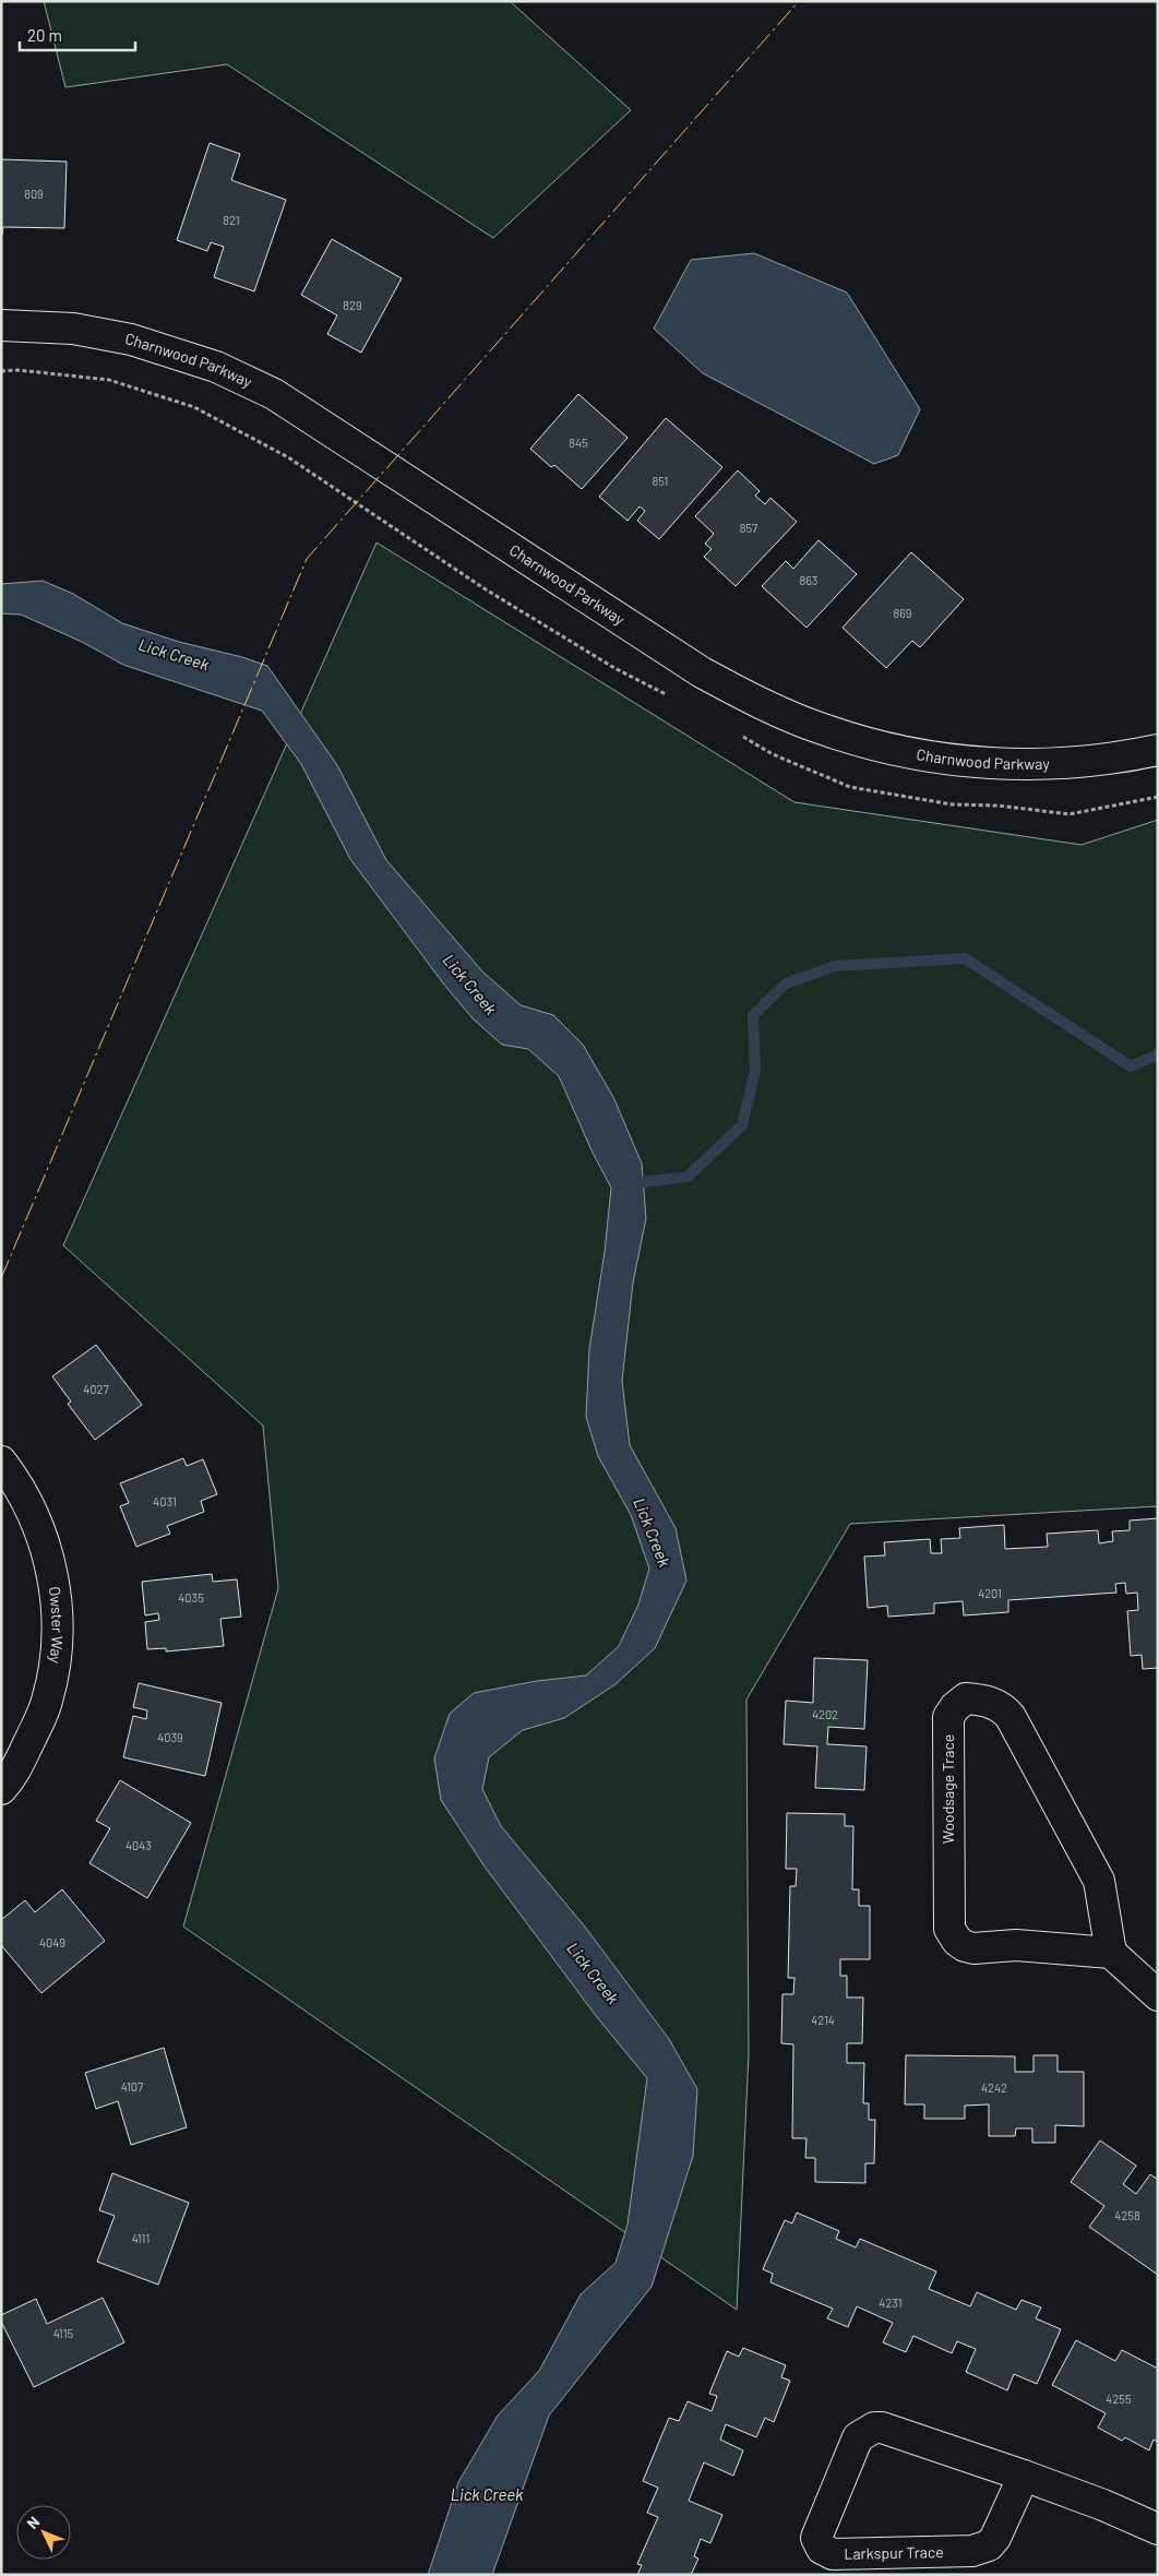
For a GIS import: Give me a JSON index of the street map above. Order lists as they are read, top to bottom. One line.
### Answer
{"streets":{"street":["Charnwood Parkway","Owster Way","Woodsage Trace","Larkspur Trace"]},"water":["Lick Creek"],"house_numbers":["809","821","829","845","851","857","863","869","4027","4031","4201","4035","4202","4039","4043","4049","4214","4107","4242","4258","4111","4231","4115","4255"],"scale_bar":"20 m","north":"top left"}
